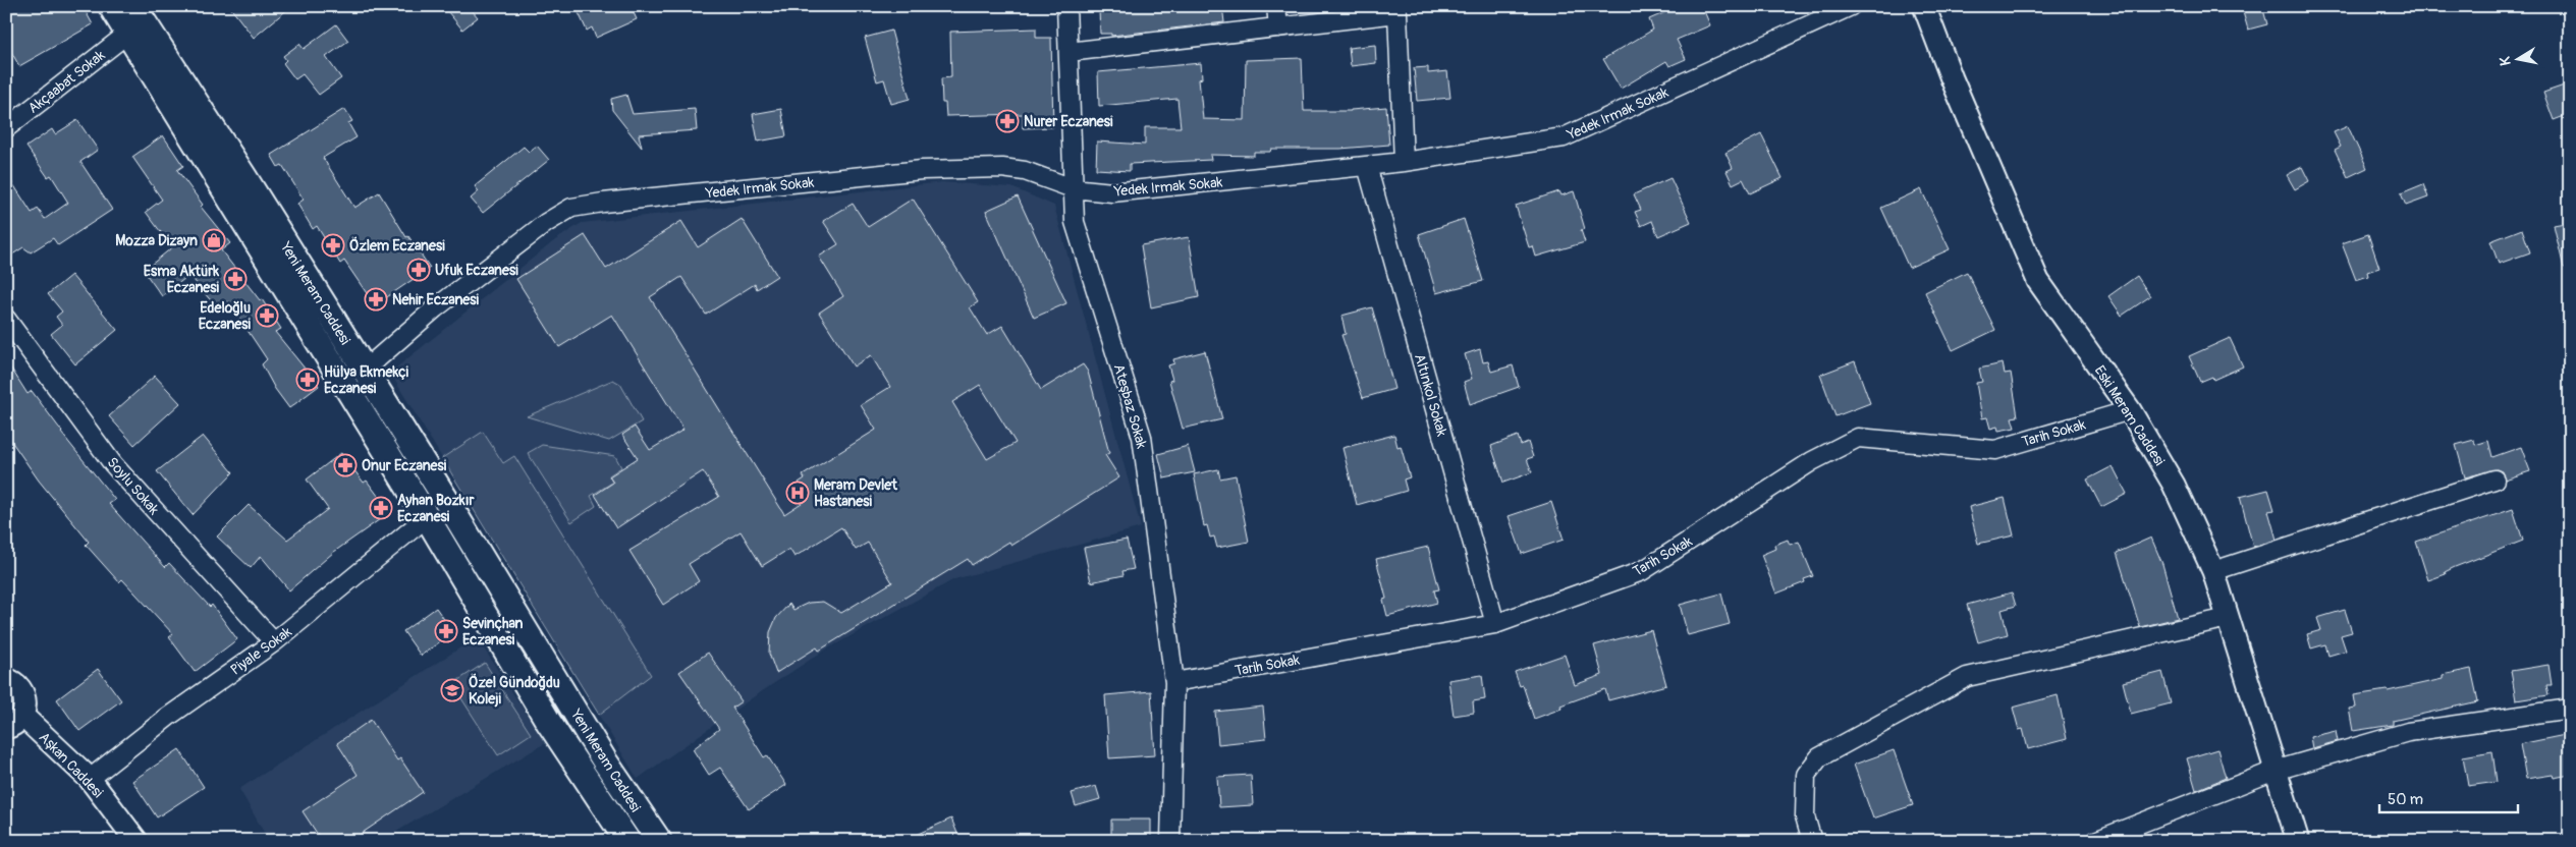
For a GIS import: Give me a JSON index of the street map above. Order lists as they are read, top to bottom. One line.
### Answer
{"streets":{"main road":["Yeni Meram Caddesi"],"street":["Akçaabat Sokak","Yedek Irmak Sokak","Altınkol Sokak","Ateşbaz Sokak","Eski Meram Caddesi","Tarih Sokak","Soylu Sokak","Piyale Sokak","Aşkan Caddesi"]},"crossings":[["Akçaabat Sokak","Yeni Meram Caddesi"],["Yedek Irmak Sokak","Yeni Meram Caddesi"],["Yedek Irmak Sokak","Altınkol Sokak"],["Yedek Irmak Sokak","Ateşbaz Sokak"],["Yeni Meram Caddesi","Piyale Sokak"],["Altınkol Sokak","Tarih Sokak"],["Ateşbaz Sokak","Tarih Sokak"],["Eski Meram Caddesi","Tarih Sokak"],["Soylu Sokak","Piyale Sokak"],["Piyale Sokak","Aşkan Caddesi"]],"places":{"pharmacy":["Nurer Eczanesi","Özlem Eczanesi","Ufuk Eczanesi","Esma Aktürk Eczanesi","Nehir Eczanesi","Edeloğlu Eczanesi","Hülya Ekmekçi Eczanesi","Onur Eczanesi","Ayhan Bozkır Eczanesi","Sevinçhan Eczanesi"],"shop":["Mozza Dizayn"],"hospital":["Meram Devlet Hastanesi"],"school or university":["Özel Gündoğdu Koleji"]},"scale_bar":"50 m","north":"left"}
